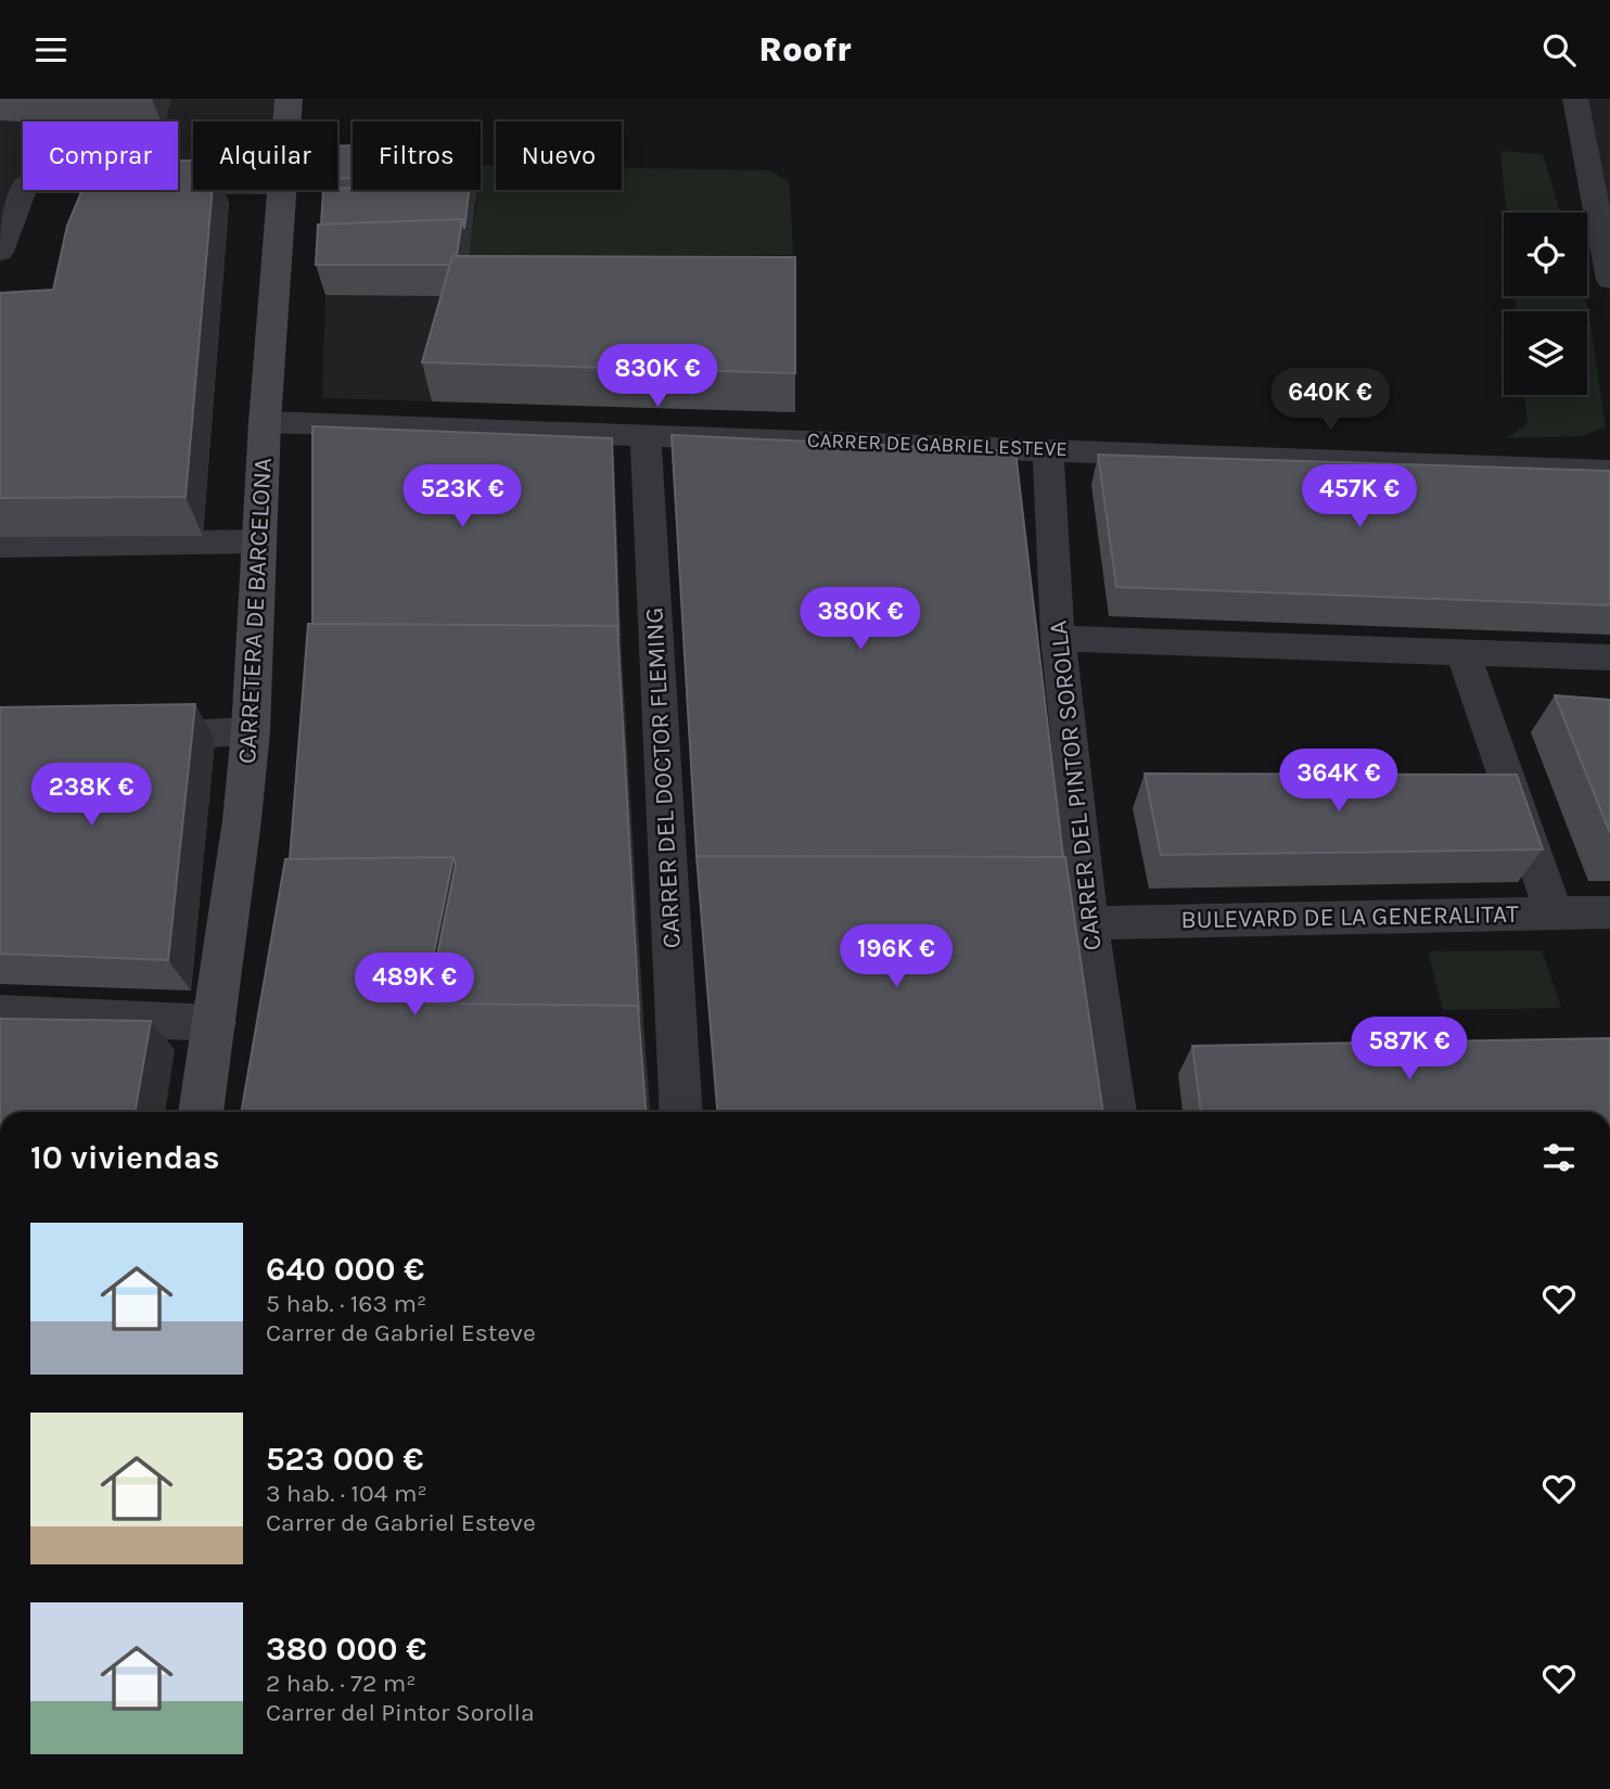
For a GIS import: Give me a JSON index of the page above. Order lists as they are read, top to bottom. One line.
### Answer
{"streets":{"main road":["CARRETERA DE BARCELONA"],"street":["CARRER DE GABRIEL ESTEVE","CARRER DEL DOCTOR FLEMING","CARRER DEL PINTOR SOROLLA","BULEVARD DE LA GENERALITAT"]},"crossings":[["CARRER DE GABRIEL ESTEVE","CARRETERA DE BARCELONA"],["CARRER DE GABRIEL ESTEVE","CARRER DEL DOCTOR FLEMING"],["CARRER DE GABRIEL ESTEVE","CARRER DEL PINTOR SOROLLA"],["CARRER DEL PINTOR SOROLLA","BULEVARD DE LA GENERALITAT"]],"page":{"header":"Roofr","chip":["Comprar","Alquilar","Filtros","Nuevo"],"price":["830K €","640K €","523K €","457K €","380K €","364K €","238K €","196K €","489K €","587K €"],"heading":"10 viviendas","list":[{"name":"640 000 €","note":"5 hab. · 163 m² · Carrer de Gabriel Esteve"},{"name":"523 000 €","note":"3 hab. · 104 m² · Carrer de Gabriel Esteve"},{"name":"380 000 €","note":"2 hab. · 72 m² · Carrer del Pintor Sorolla"}]}}
